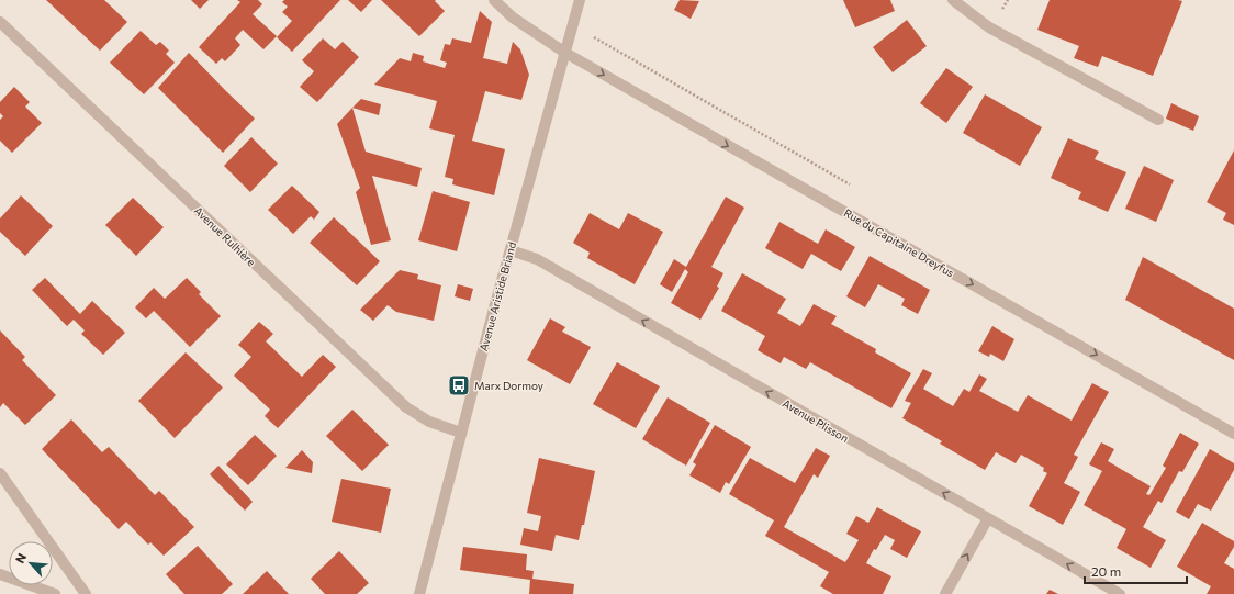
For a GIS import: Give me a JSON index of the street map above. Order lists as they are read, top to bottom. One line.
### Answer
{"streets":{"street":["Avenue Rulhière","Rue du Capitaine Dreyfus","Avenue Aristide Briand","Avenue Plisson"]},"crossings":[["Avenue Rulhière","Avenue Aristide Briand"],["Rue du Capitaine Dreyfus","Avenue Aristide Briand"],["Avenue Aristide Briand","Avenue Plisson"]],"one_way":["Rue du Capitaine Dreyfus","Avenue Plisson"],"places":{"bus stop":["Marx Dormoy"]},"scale_bar":"20 m","north":"top left"}
